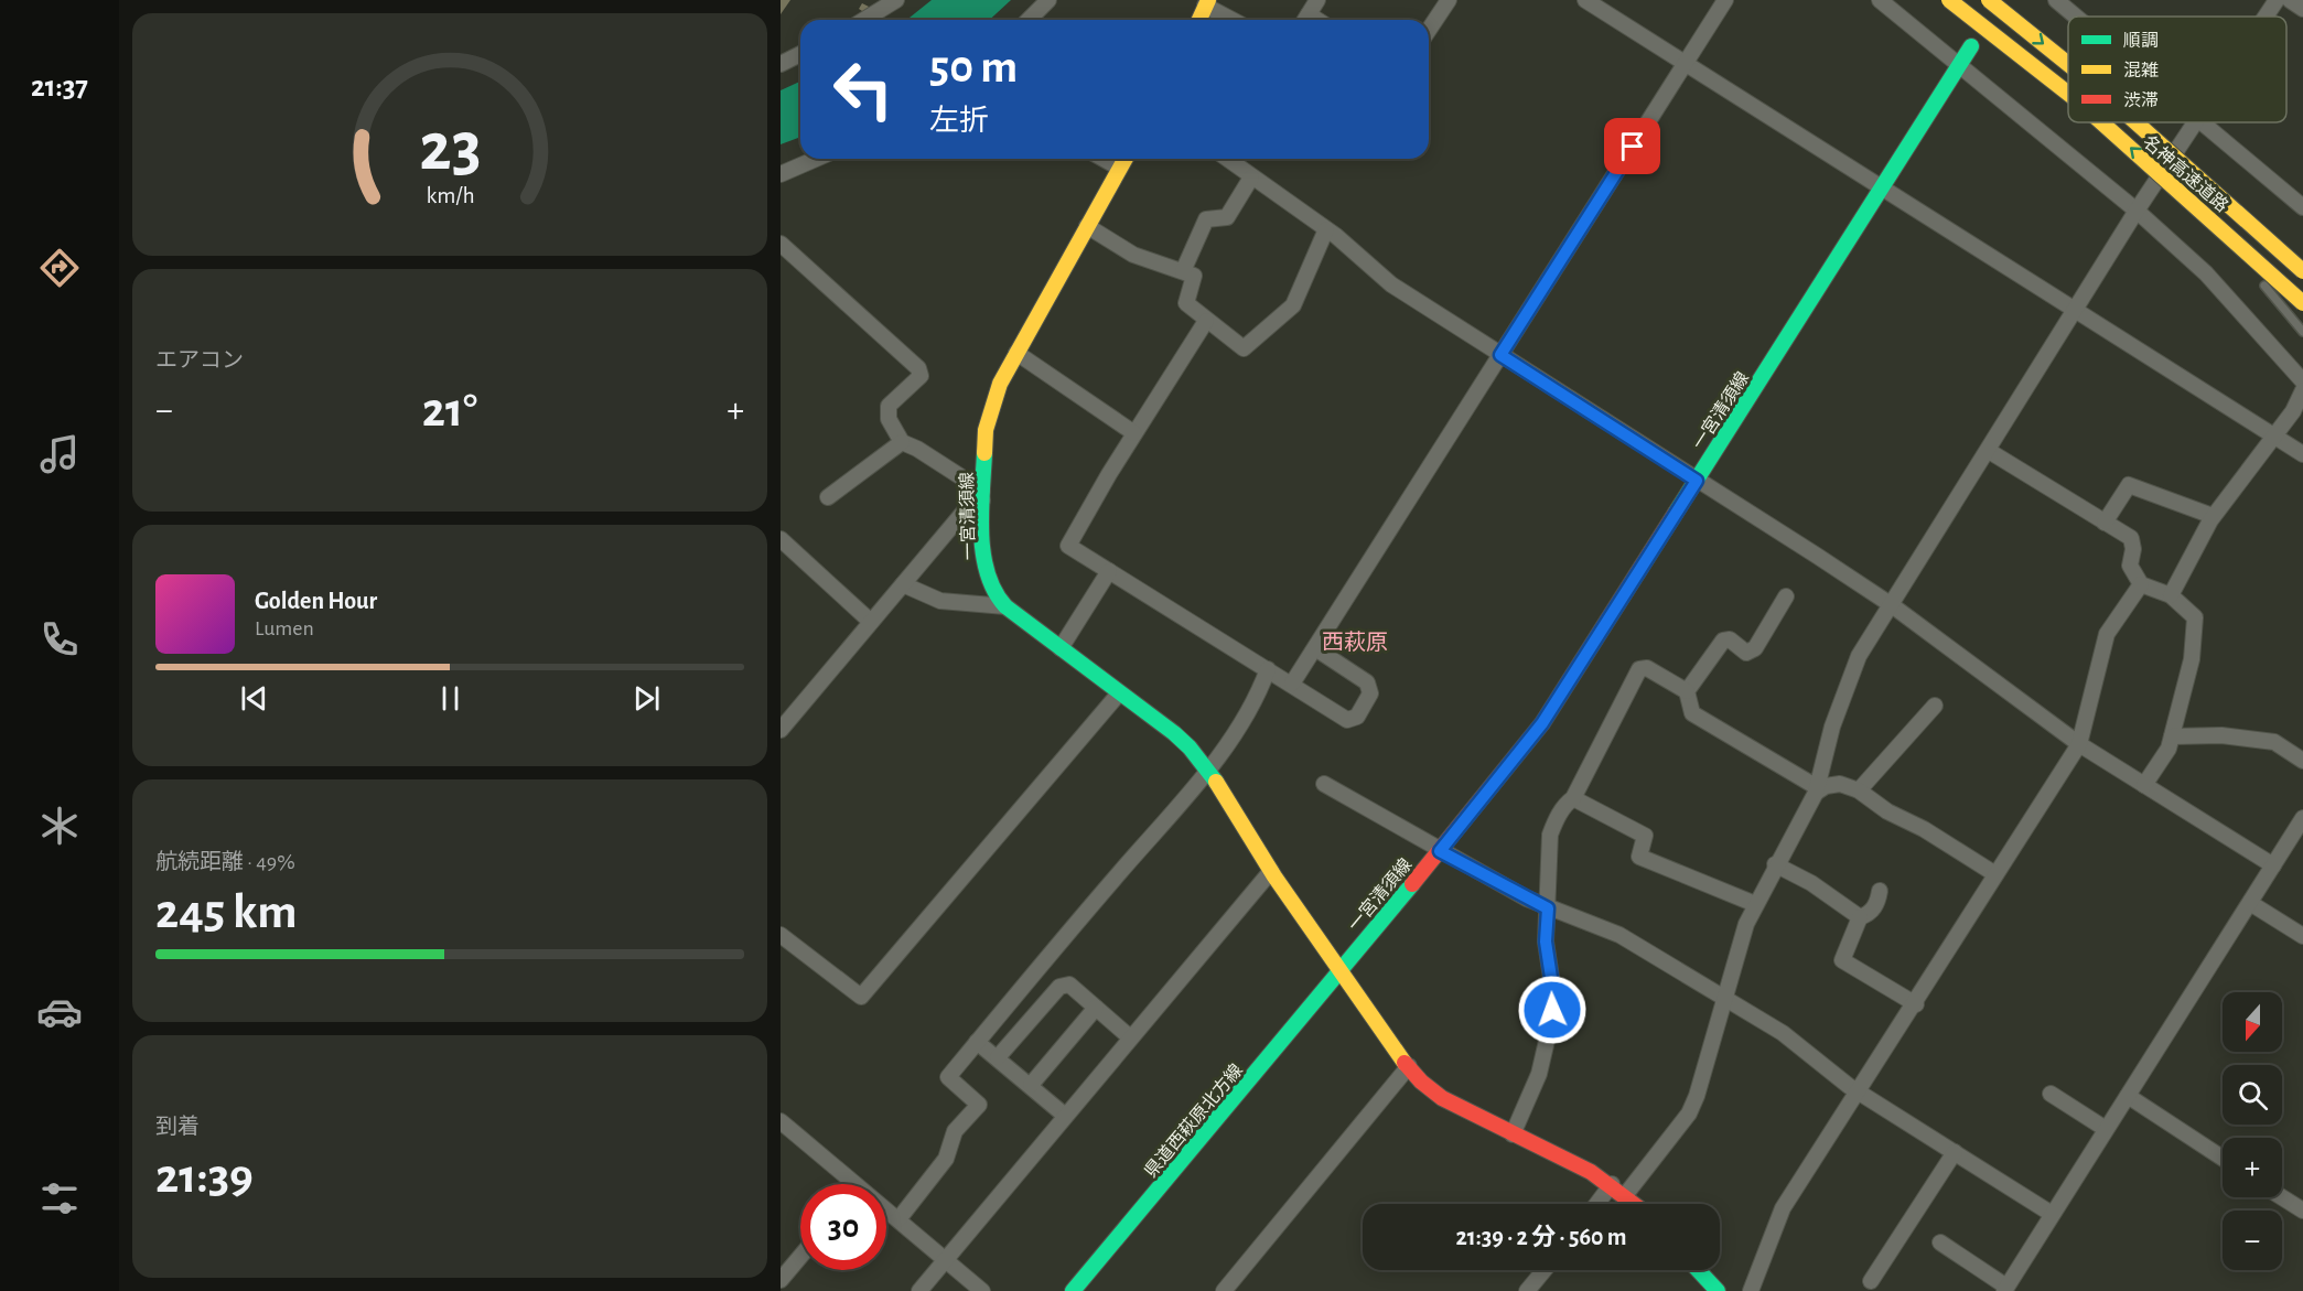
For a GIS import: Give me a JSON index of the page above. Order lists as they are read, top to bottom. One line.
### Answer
{"streets":{"main road":["名神高速道路","一宮清須線","県道西萩原北方線"]},"crossings":[["一宮清須線","県道西萩原北方線"]],"districts":["西萩原"],"legend":["順調","混雑","渋滞"],"north":"bottom","page":{"tabs":"21:37","turn":["50 m","左折"],"tile":["エアコン",["航続距離 · 49%","245 km"],["到着","21:39"]],"heat":["−","21°","+"],"song":["Golden Hour","Lumen"],"map_buttons":["+","−"],"limit":"30","trip":"21:39 · 2 分 · 560 m","gauge":["23","km/h"]}}
